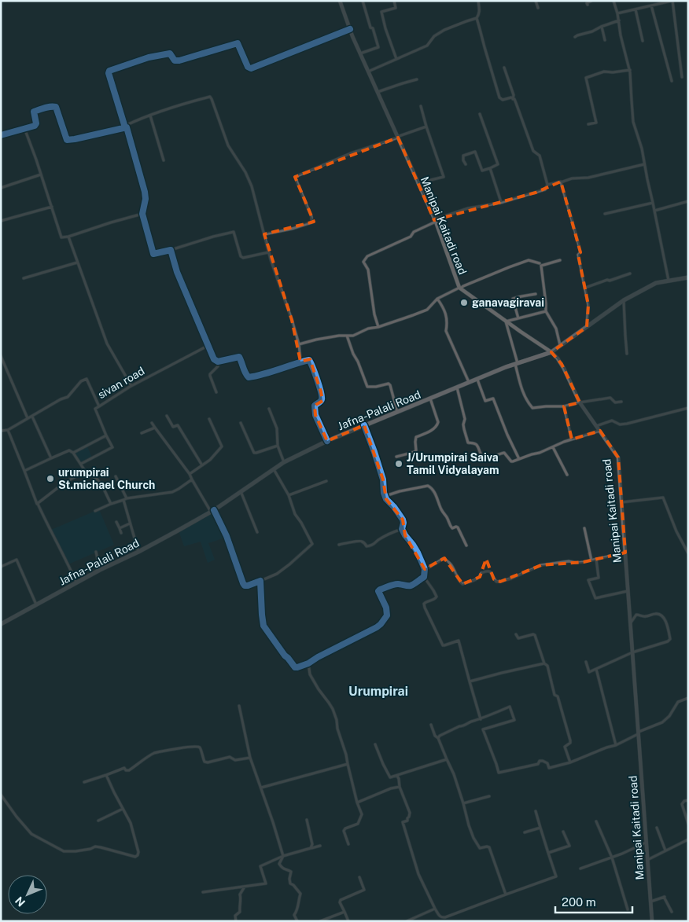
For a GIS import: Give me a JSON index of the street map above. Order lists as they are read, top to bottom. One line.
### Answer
{"streets":{"main road":["Manipai Kaitadi road","Jafna-Palali Road"],"street":["sivan road"]},"crossings":[["Manipai Kaitadi road","Jafna-Palali Road"]],"districts":["Urumpirai"],"places":["ganavagiravai","J/Urumpirai Saiva Tamil Vidyalayam","urumpirai St.michael Church"],"scale_bar":"200 m","north":"bottom left"}
